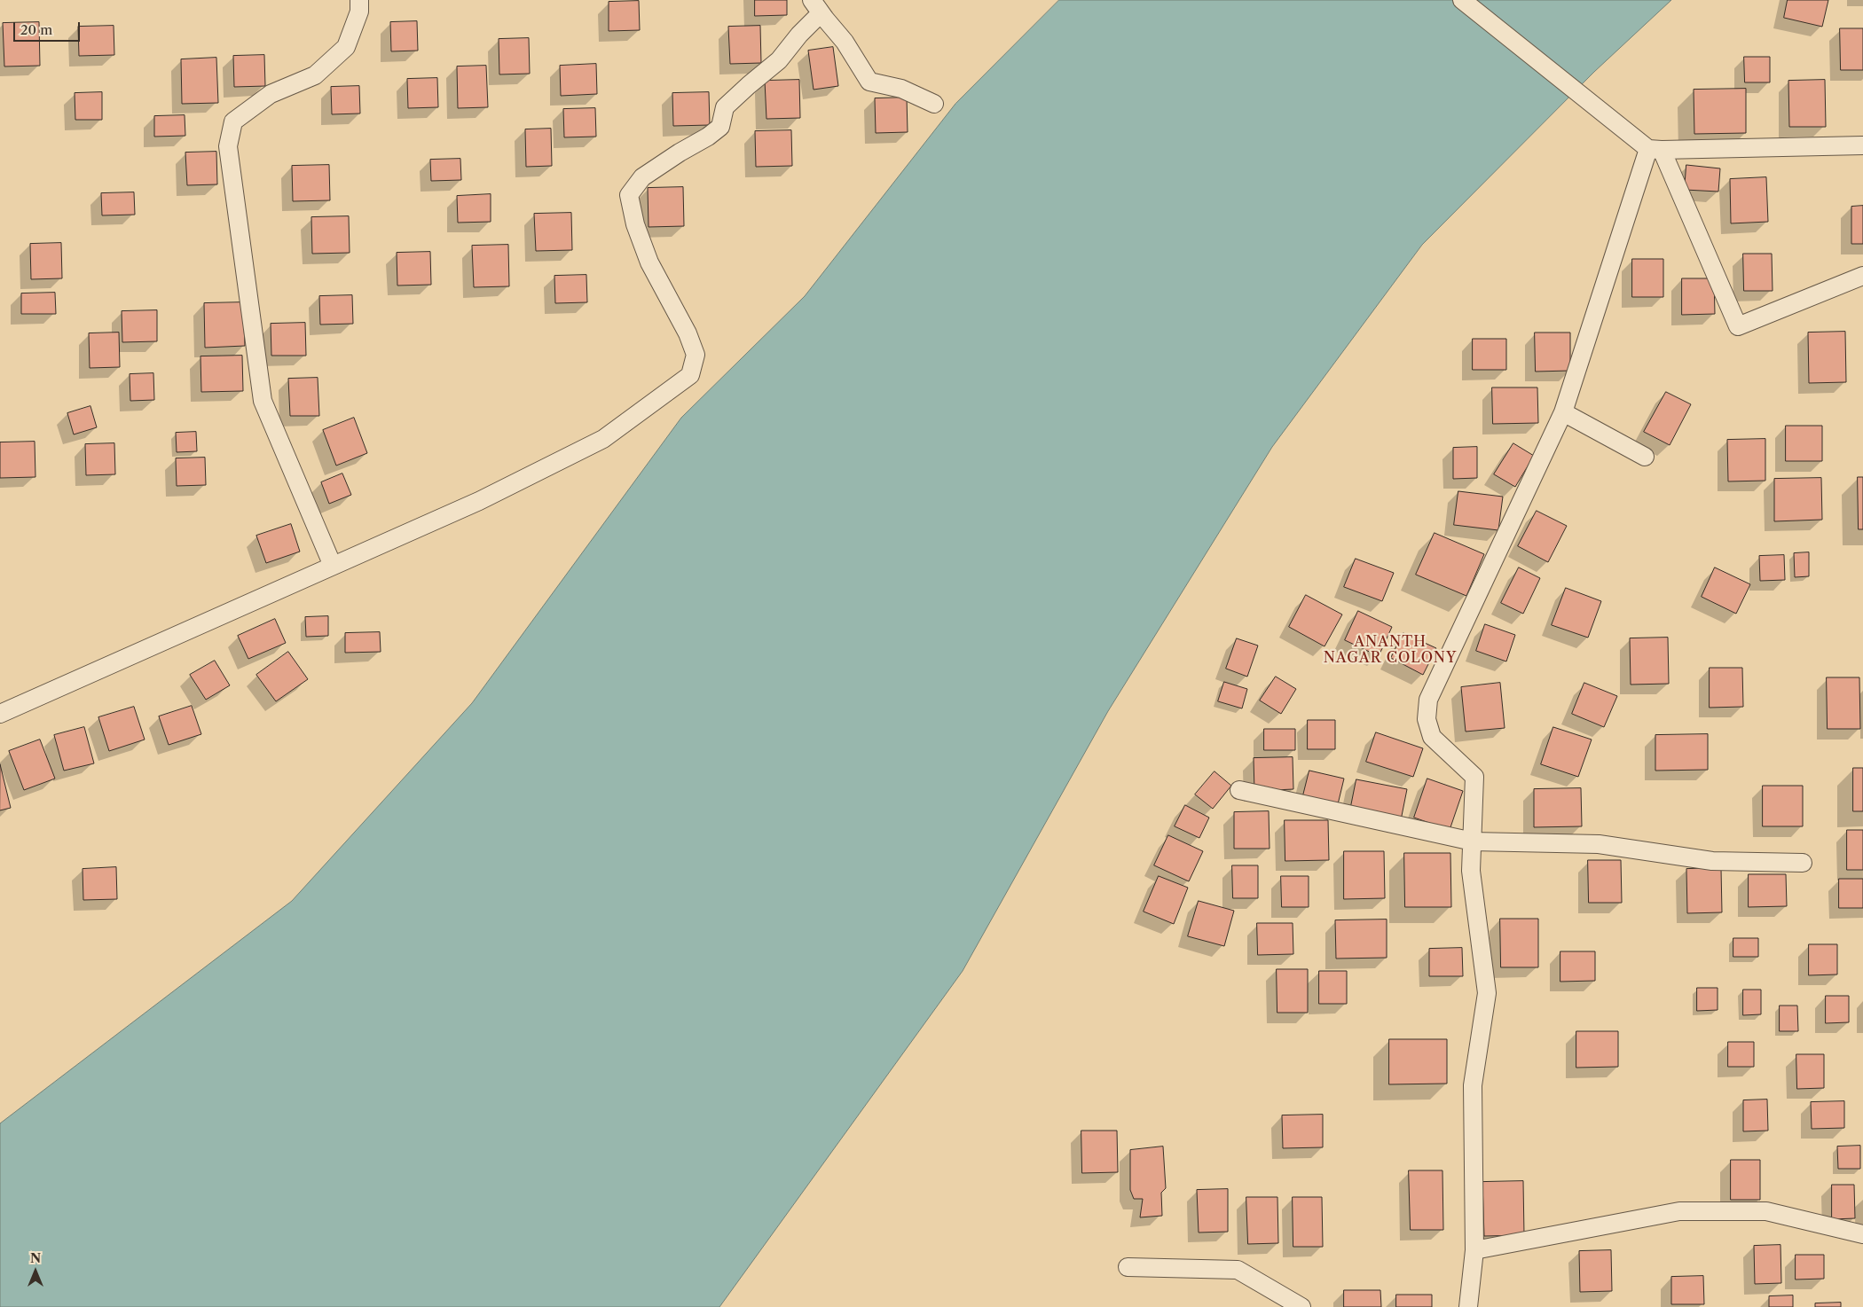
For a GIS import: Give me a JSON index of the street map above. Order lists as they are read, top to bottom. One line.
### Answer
{"districts":["ANANTH NAGAR COLONY"],"scale_bar":"20 m","north":"top"}
